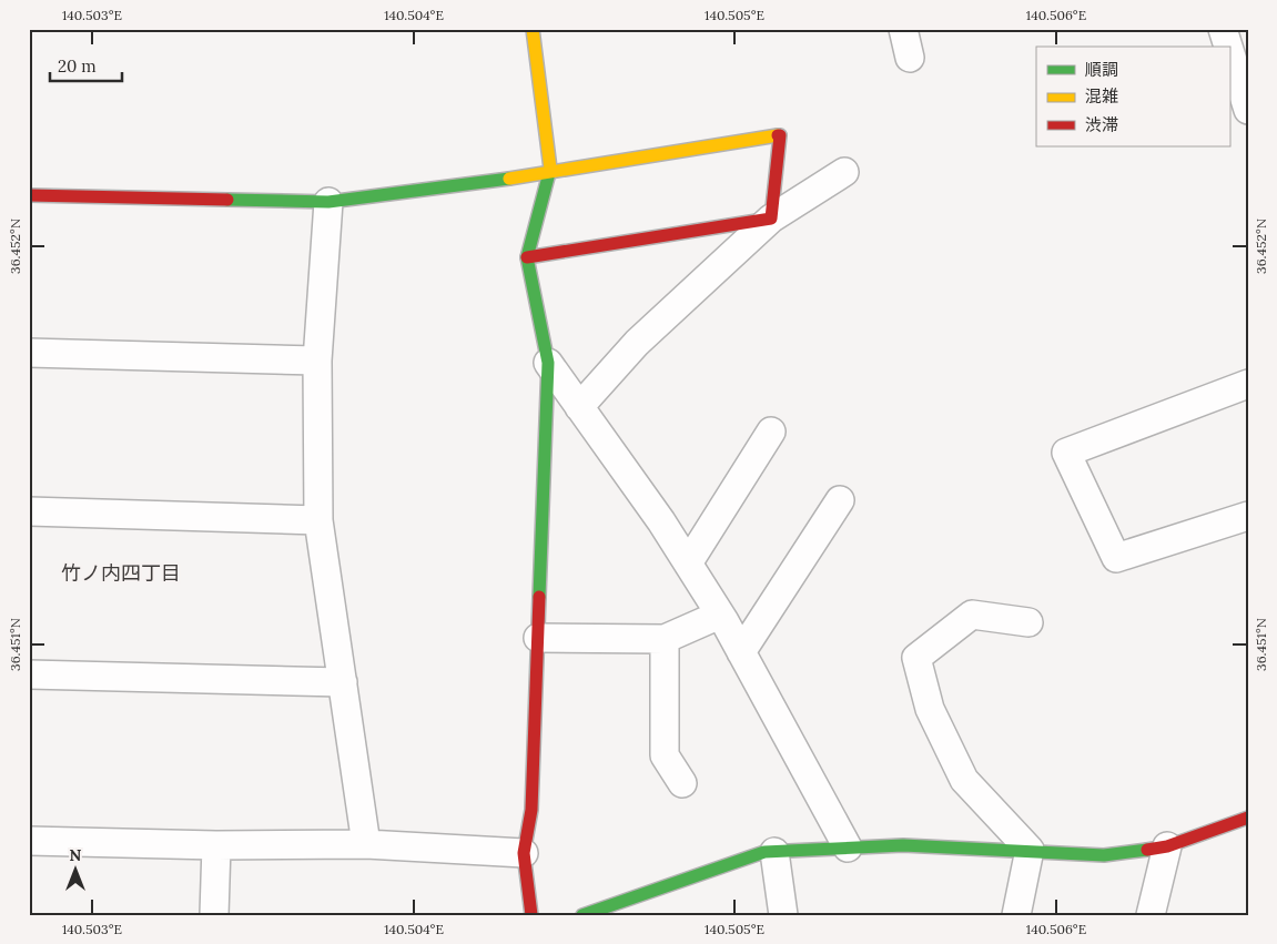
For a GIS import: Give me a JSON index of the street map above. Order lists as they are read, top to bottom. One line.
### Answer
{"districts":["竹ノ内四丁目"],"legend":["順調","混雑","渋滞"],"scale_bar":"20 m","north":"top","coordinates":["140.503°E","140.504°E","140.505°E","140.506°E","36.452°N","36.451°N"]}
